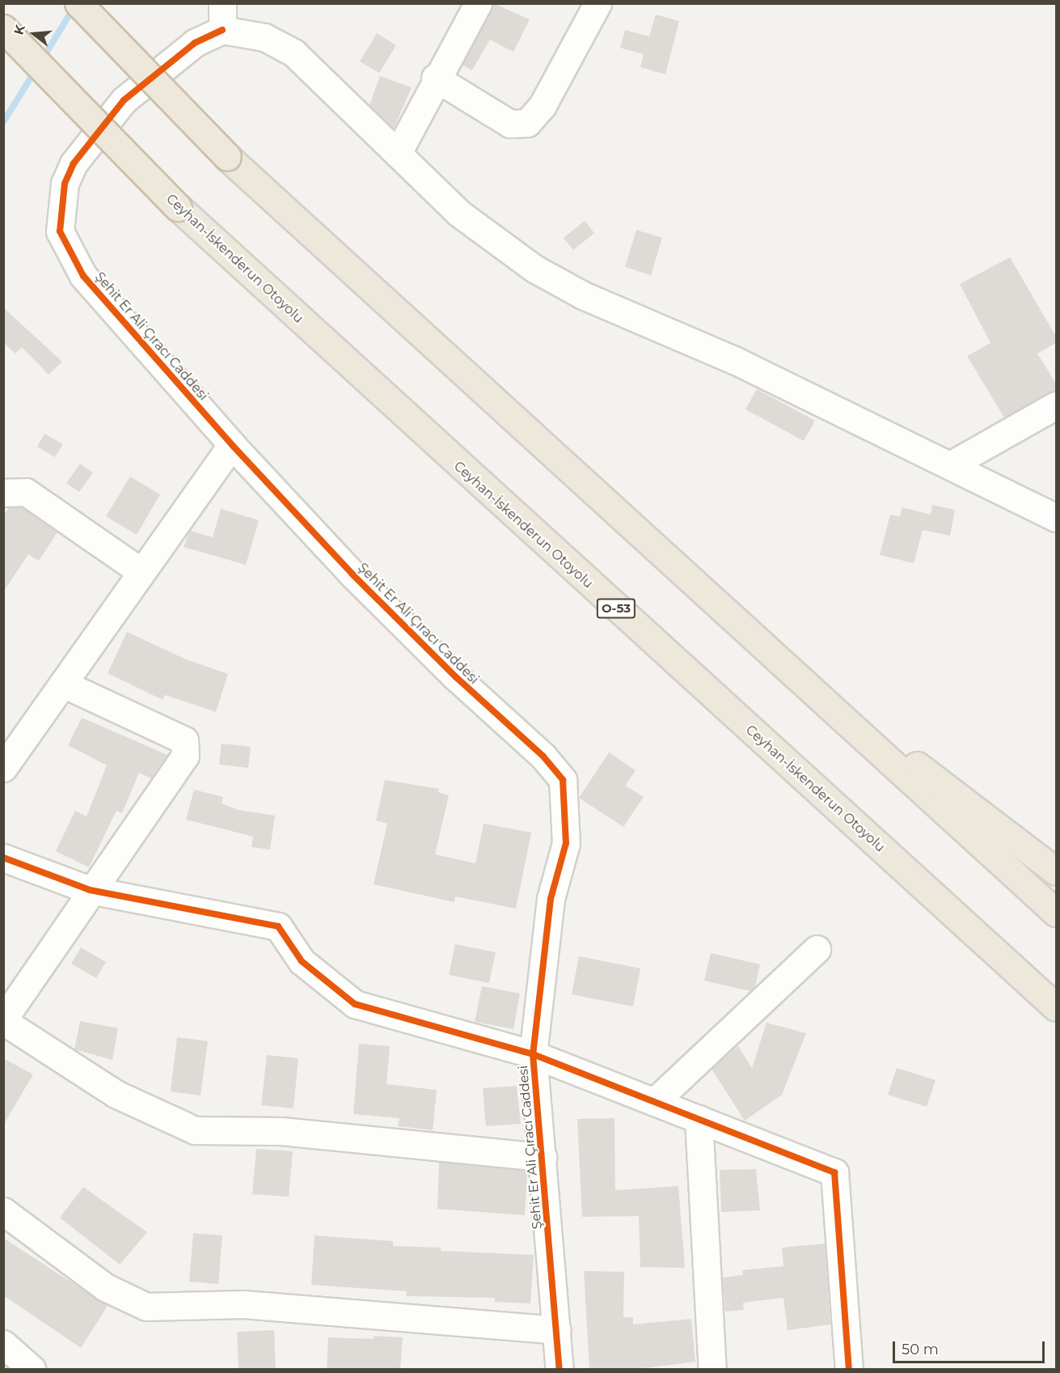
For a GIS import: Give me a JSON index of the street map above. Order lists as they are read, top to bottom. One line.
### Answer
{"streets":{"highway":["Ceyhan-İskenderun Otoyolu","O-53"],"street":["Şehit Er Ali Çıracı Caddesi"]},"scale_bar":"50 m","north":"left"}
